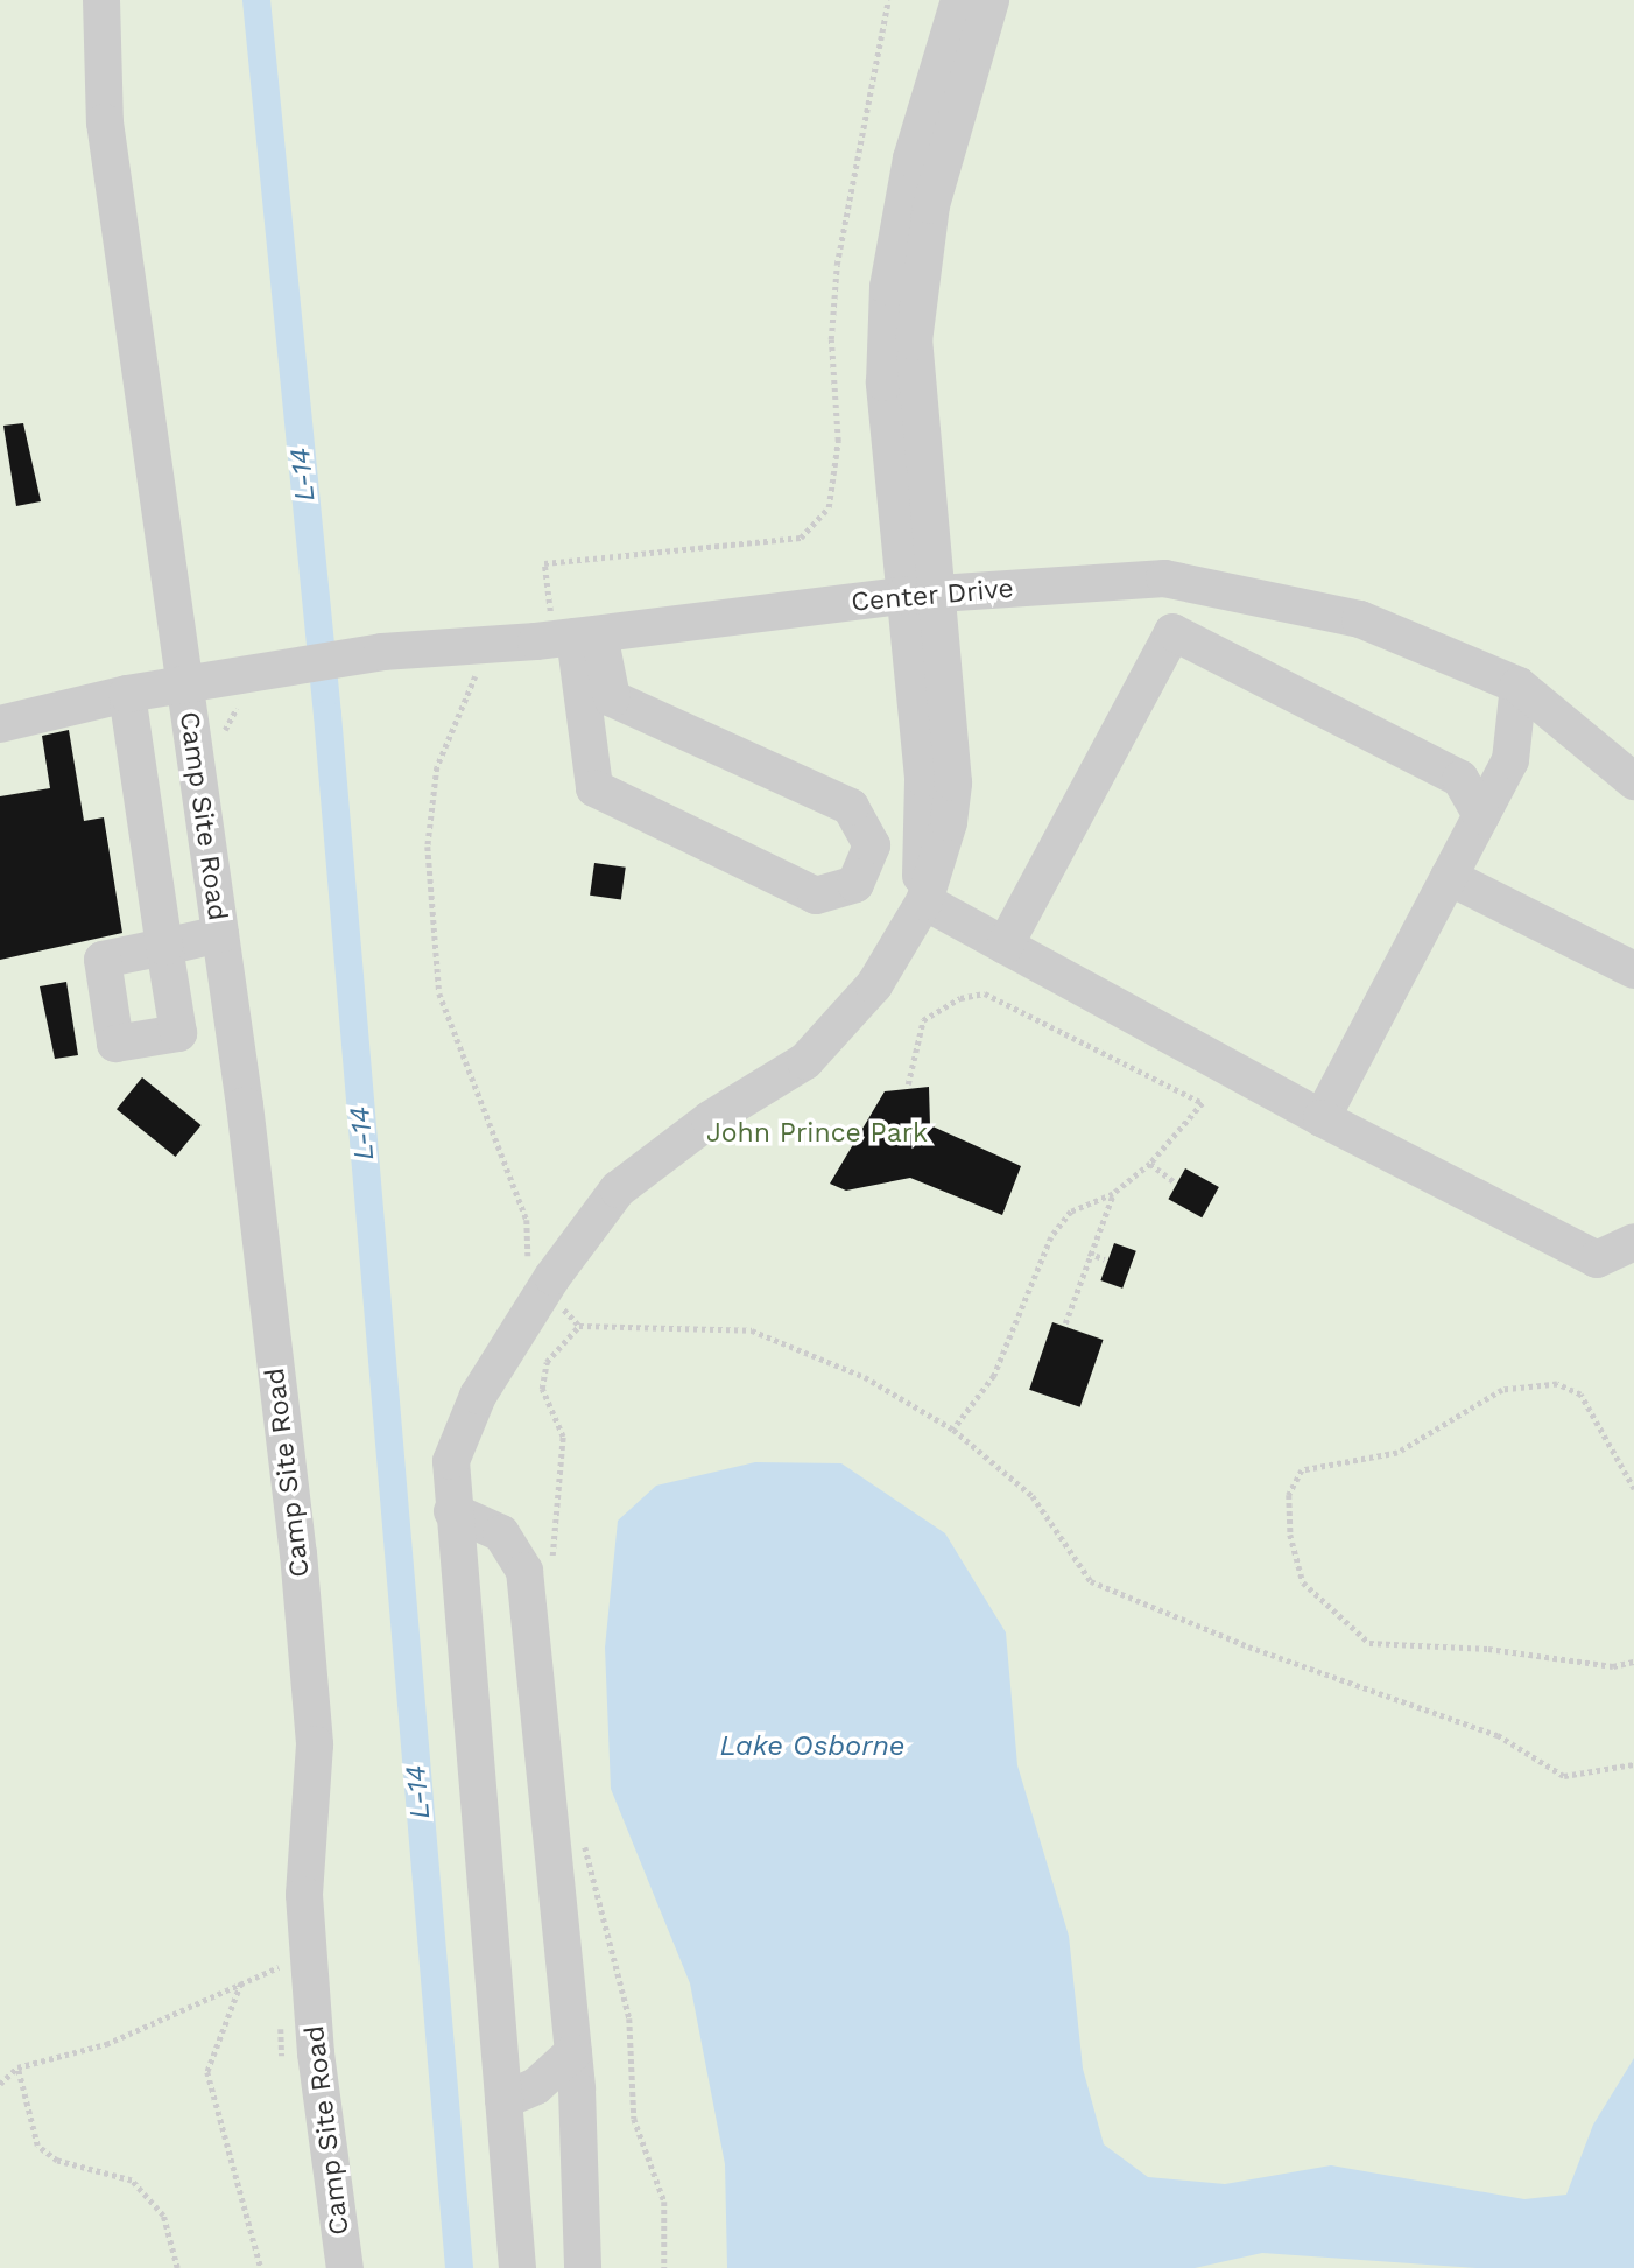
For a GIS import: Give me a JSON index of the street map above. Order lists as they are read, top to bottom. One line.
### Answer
{"streets":{"street":["Center Drive","Camp Site Road"]},"crossings":[["Center Drive","Camp Site Road"]],"water":["L-14","Lake Osborne"],"parks":["John Prince Park"]}
